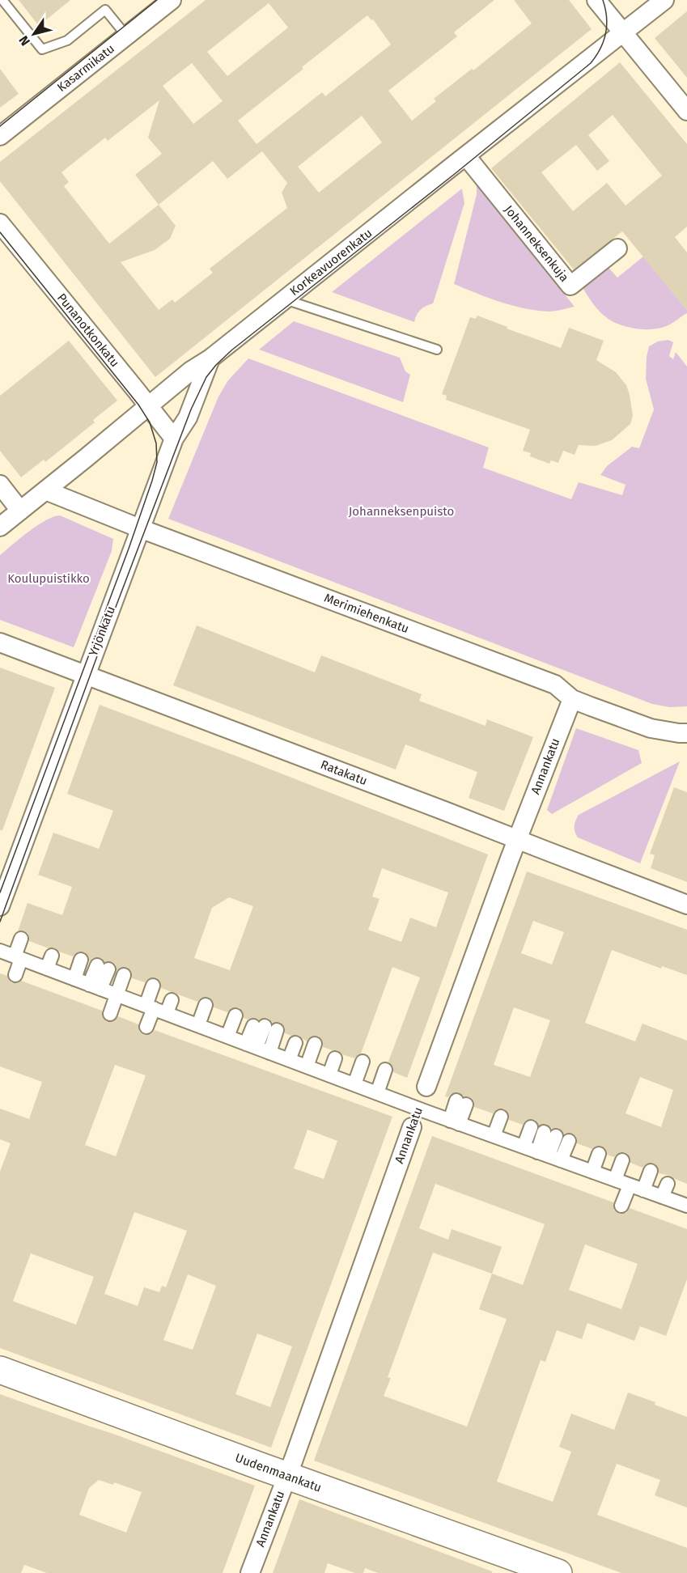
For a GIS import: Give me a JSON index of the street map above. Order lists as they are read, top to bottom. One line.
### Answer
{"streets":{"main road":["Uudenmaankatu"],"street":["Kasarmikatu","Johanneksenkuja","Korkeavuorenkatu","Punanotkonkatu","Merimiehenkatu","Yrjönkatu","Annankatu","Ratakatu"]},"crossings":[["Johanneksenkuja","Korkeavuorenkatu"],["Korkeavuorenkatu","Punanotkonkatu"],["Korkeavuorenkatu","Merimiehenkatu"],["Korkeavuorenkatu","Yrjönkatu"],["Punanotkonkatu","Yrjönkatu"],["Merimiehenkatu","Yrjönkatu"],["Merimiehenkatu","Annankatu"],["Yrjönkatu","Ratakatu"],["Annankatu","Ratakatu"],["Annankatu","Uudenmaankatu"]],"parks":["Johanneksenpuisto","Koulupuistikko"],"north":"bottom left"}
